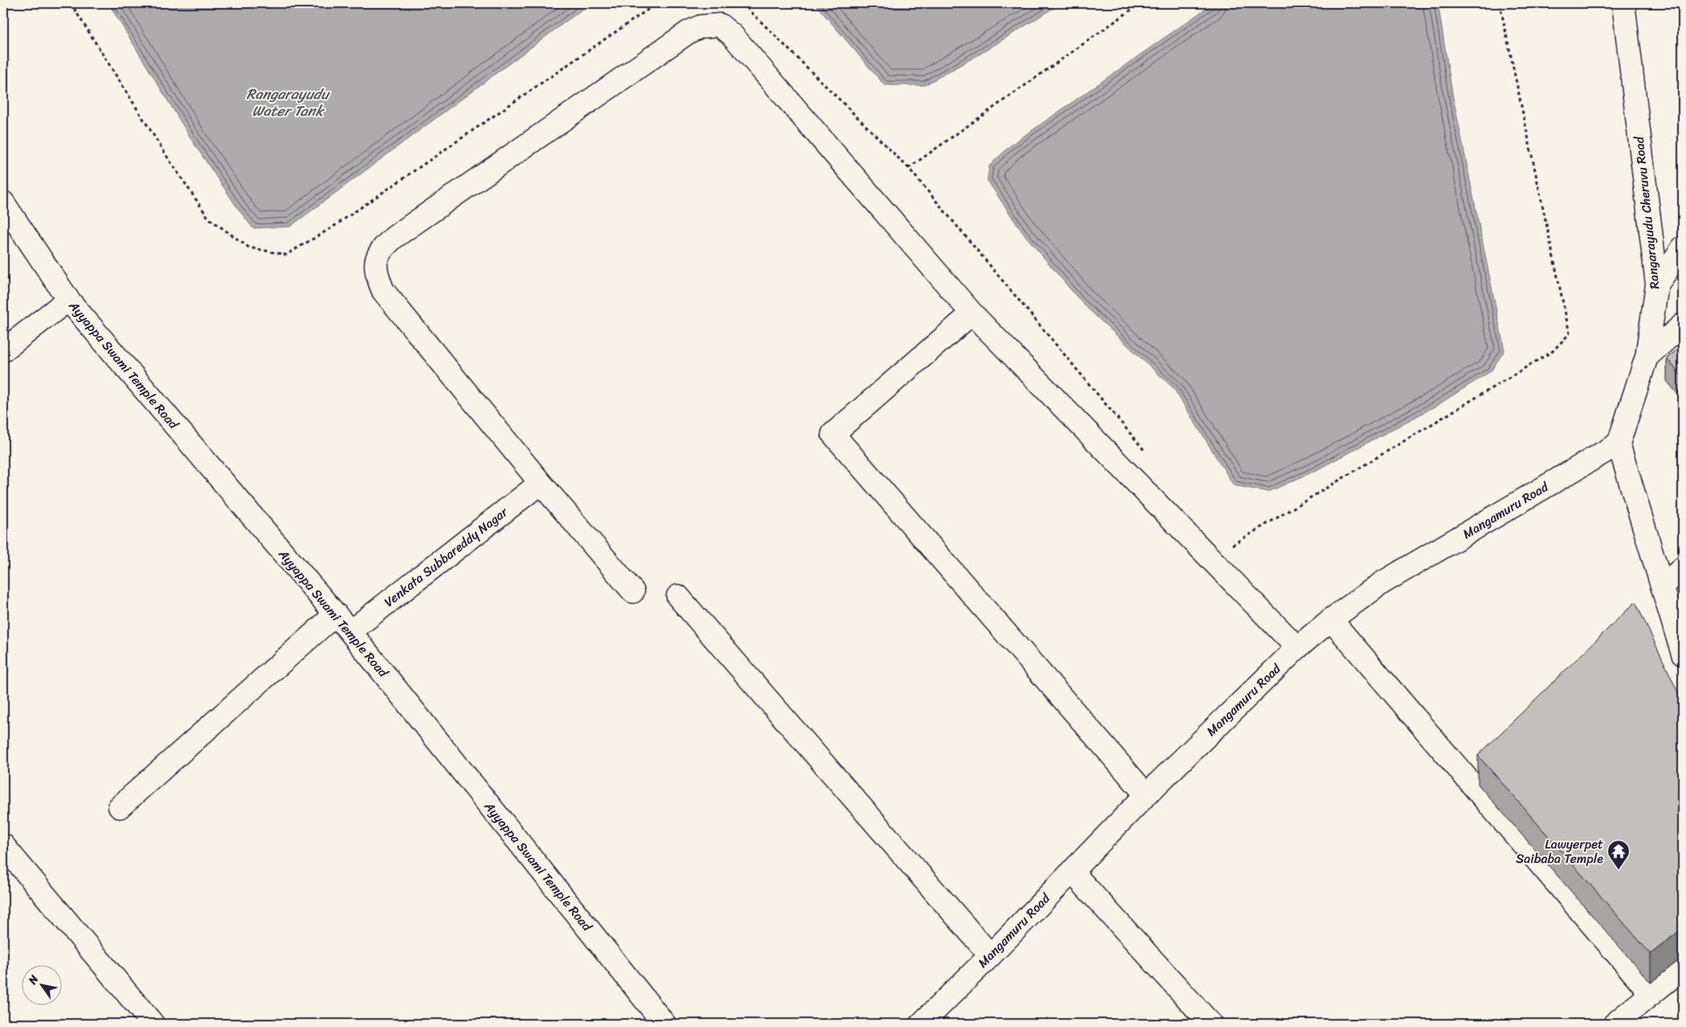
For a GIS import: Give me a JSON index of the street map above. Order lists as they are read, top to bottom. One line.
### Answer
{"streets":{"street":["Rangarayudu Cheruvu Road","Ayyappa Swami Temple Road","Mangamuru Road","Venkata Subbareddy Nagar"]},"crossings":[["Rangarayudu Cheruvu Road","Mangamuru Road"],["Ayyappa Swami Temple Road","Venkata Subbareddy Nagar"]],"water":["Rangarayudu Water Tank"],"places":{"temple":["Lawyerpet Saibaba Temple"]},"north":"top left"}
